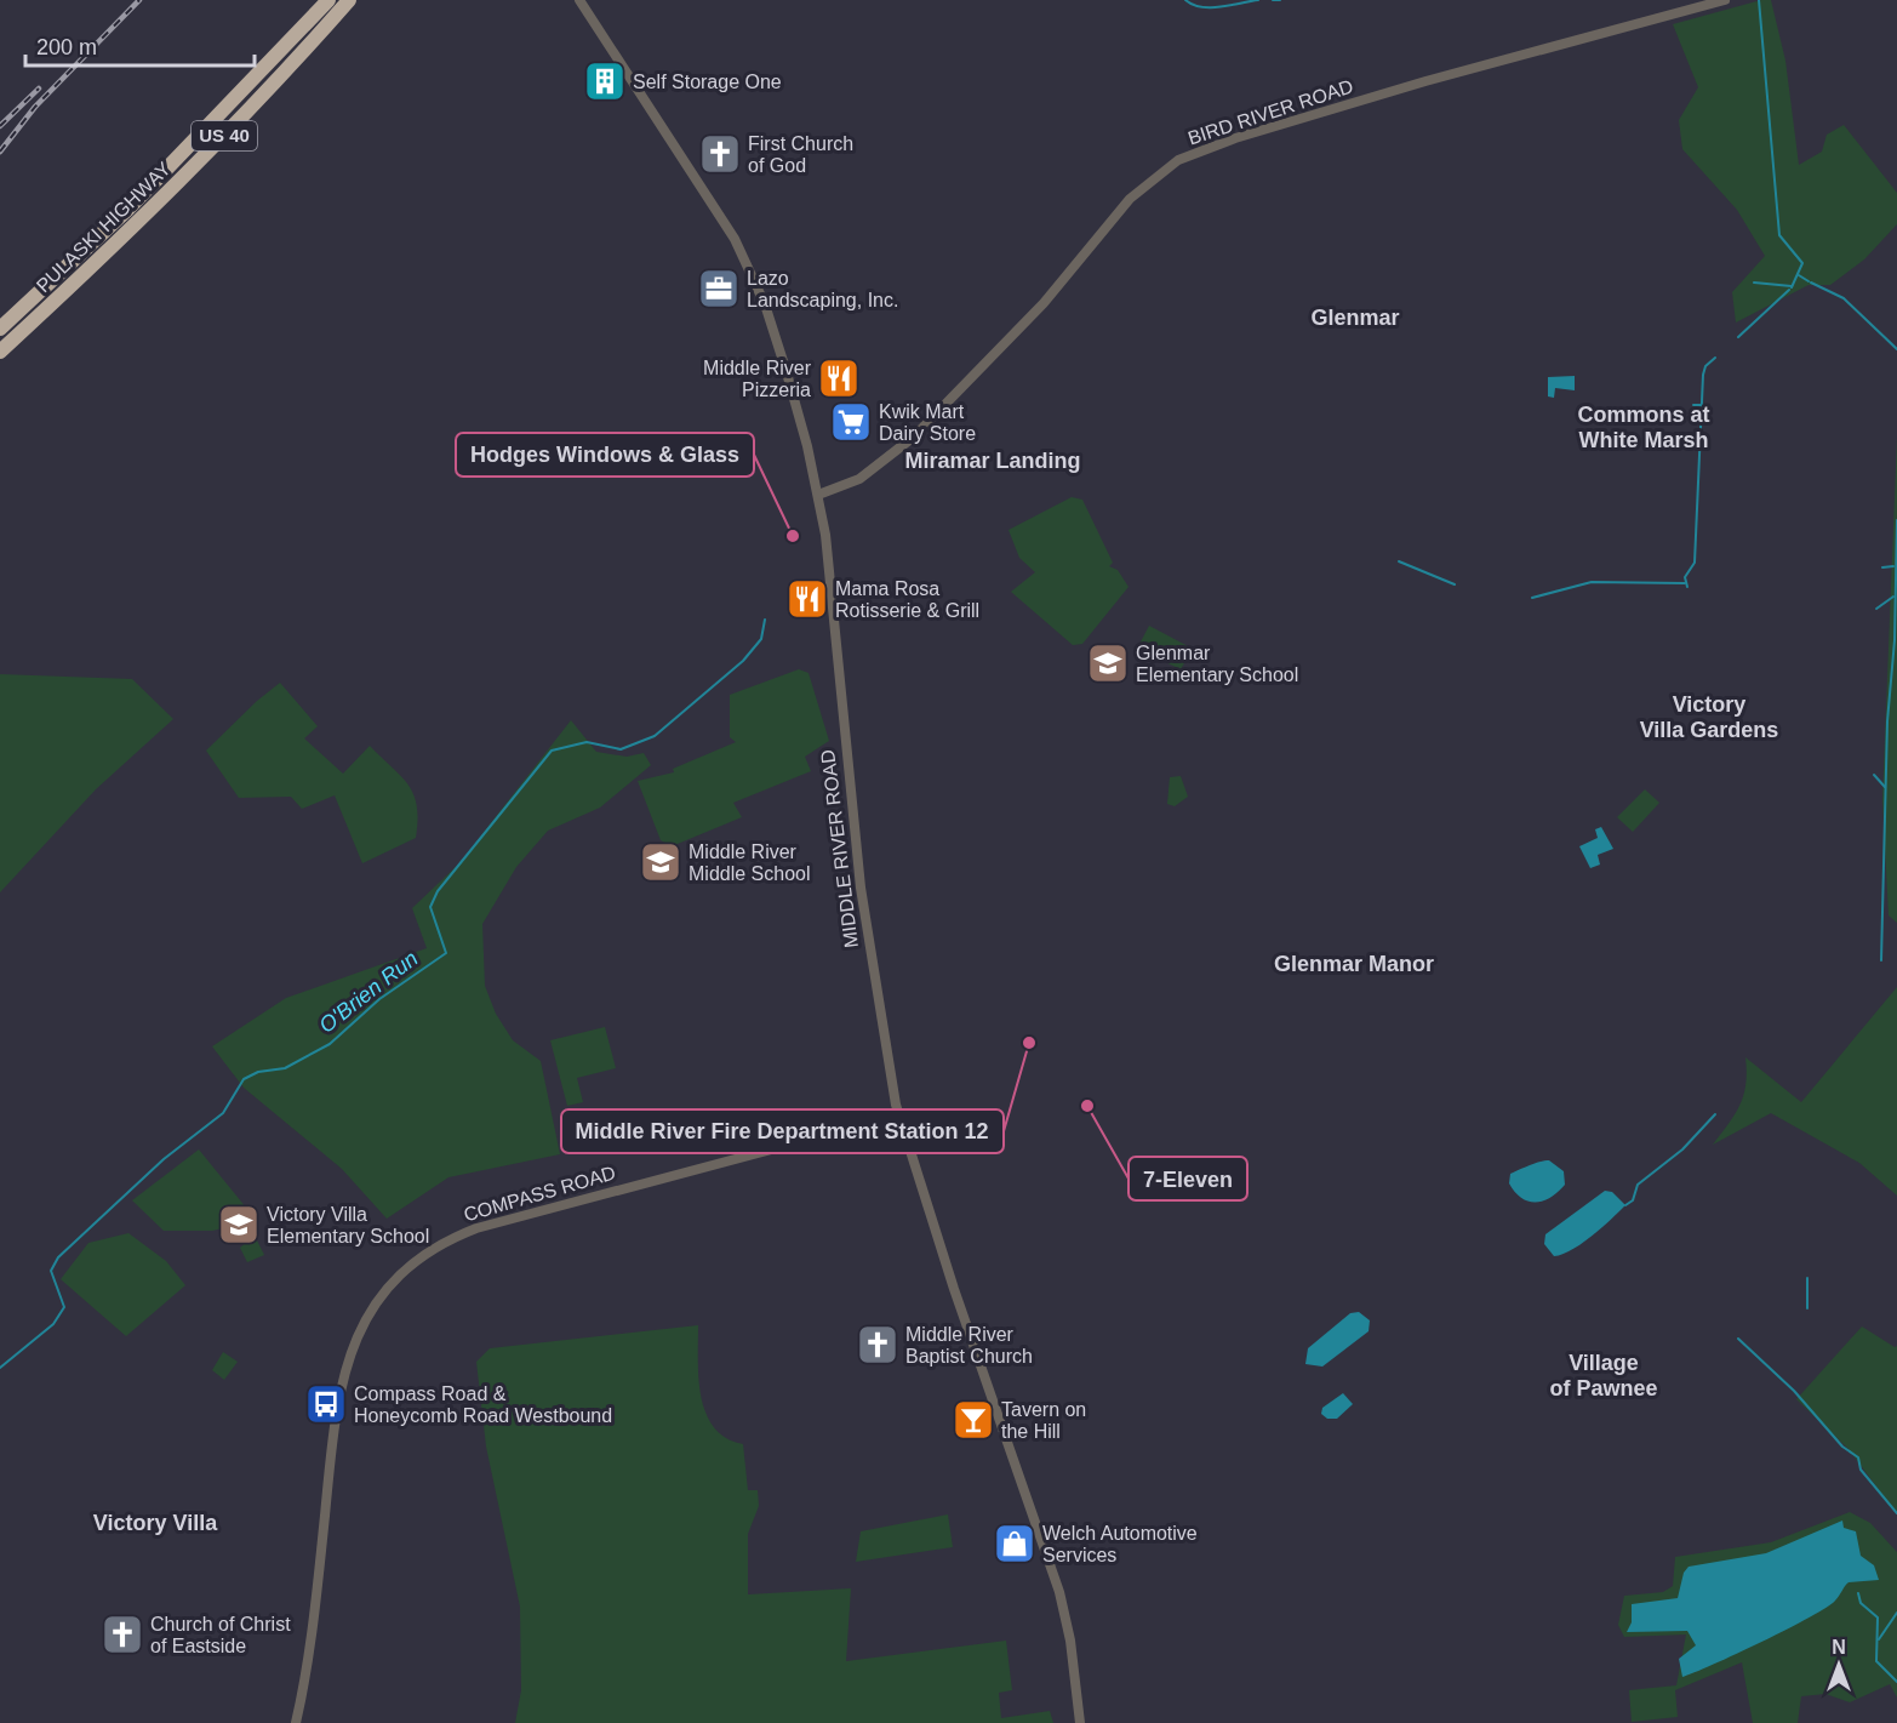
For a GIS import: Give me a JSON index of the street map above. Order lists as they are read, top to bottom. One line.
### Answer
{"streets":{"highway":["US 40","PULASKI HIGHWAY"],"street":["BIRD RIVER ROAD","MIDDLE RIVER ROAD","COMPASS ROAD"]},"crossings":[["BIRD RIVER ROAD","MIDDLE RIVER ROAD"],["MIDDLE RIVER ROAD","COMPASS ROAD"]],"districts":["Glenmar","Commons at White Marsh","Miramar Landing","Victory Villa Gardens","Glenmar Manor","Village of Pawnee","Victory Villa"],"water":["O'Brien Run"],"places":{"building":["Self Storage One"],"church":["First Church of God","Middle River Baptist Church","Church of Christ of Eastside"],"office":["Lazo Landscaping, Inc."],"restaurant":["Middle River Pizzeria","Mama Rosa Rotisserie & Grill"],"supermarket":["Kwik Mart Dairy Store"],"other":["Hodges Windows & Glass","Middle River Fire Department Station 12","7-Eleven"],"school or university":["Glenmar Elementary School","Middle River Middle School","Victory Villa Elementary School"],"bus stop":["Compass Road & Honeycomb Road Westbound"],"bar":["Tavern on the Hill"],"shop":["Welch Automotive Services"]},"scale_bar":"200 m","north":"top"}
